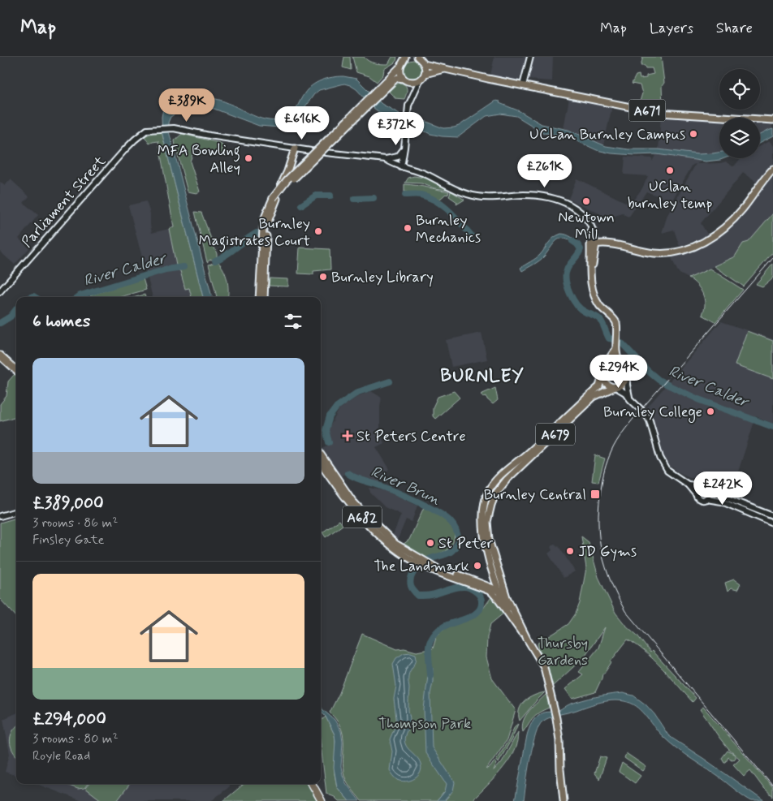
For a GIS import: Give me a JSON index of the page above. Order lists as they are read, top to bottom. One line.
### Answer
{"streets":{"main road":["A671","Parliament Street","A679","A682"]},"crossings":[["A679","A682"]],"districts":["BURNLEY"],"water":["River Calder","River Brun"],"parks":["Thursby Gardens","Thompson Park"],"places":{"other":["UCLan Burnley Campus","MFA Bowling Alley","UClan burnley temp","Newtown Mill","Burnley Mechanics","Burnley Magistrates Court","Burnley Library","Burnley College","St Peter","JD Gyms","The Landmark"],"health":["St Peters Centre"],"transit":["Burnley Central"]},"page":{"header":"Map","nav":["Map","Layers","Share"],"price":["£389K","£616K","£372K","£261K","£294K","£242K"],"heading":"6 homes","list":[{"name":"£389,000","note":"3 rooms · 86 m² · Finsley Gate"},{"name":"£294,000","note":"3 rooms · 80 m² · Royle Road"}]}}
